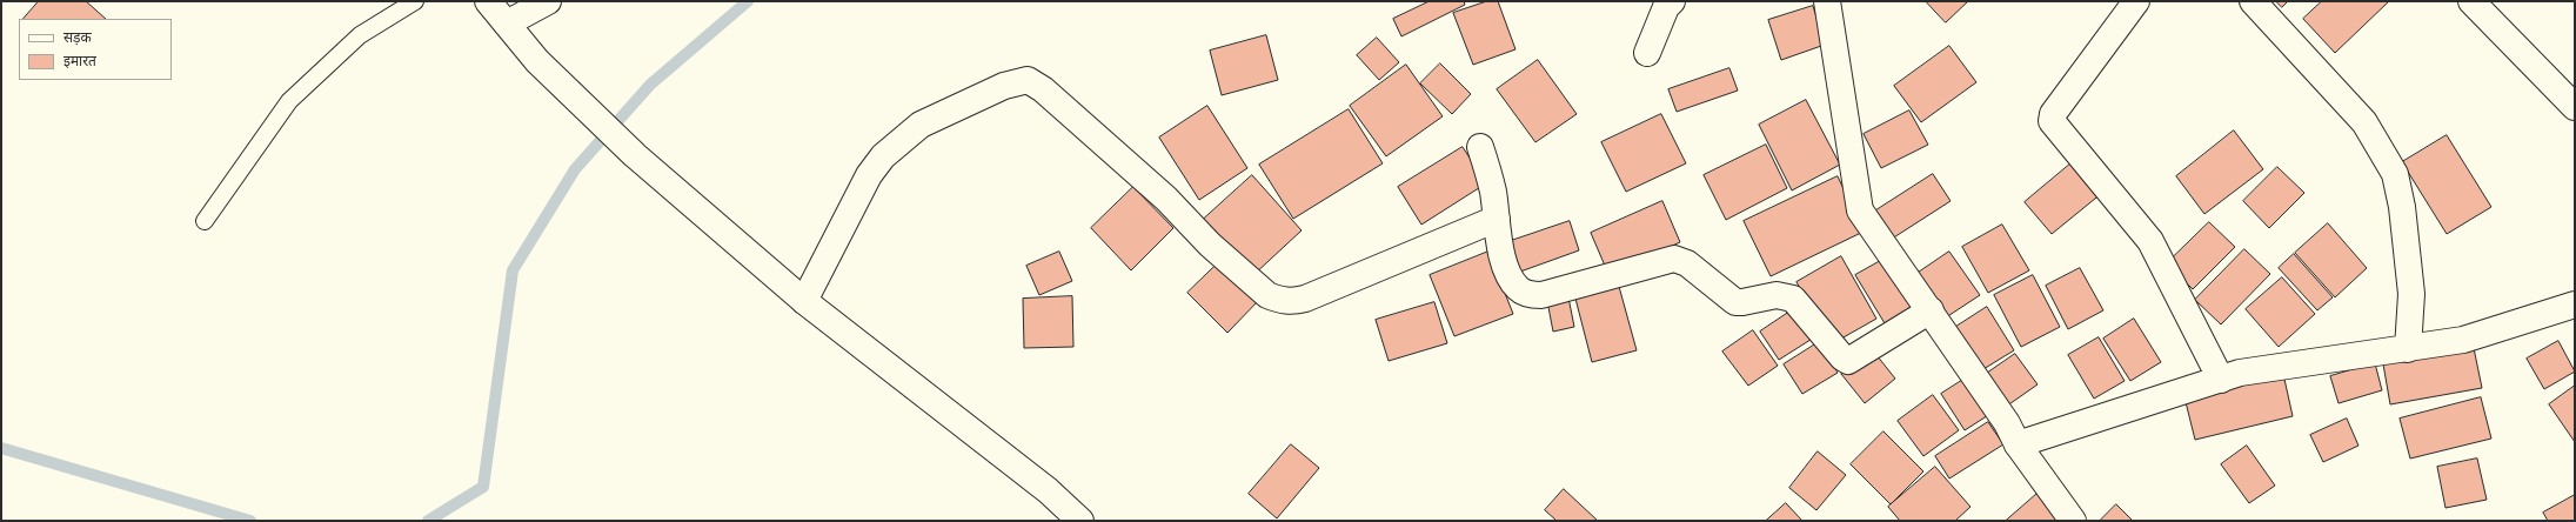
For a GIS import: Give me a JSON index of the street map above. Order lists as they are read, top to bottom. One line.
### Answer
{"legend":["सड़क","इमारत"]}
